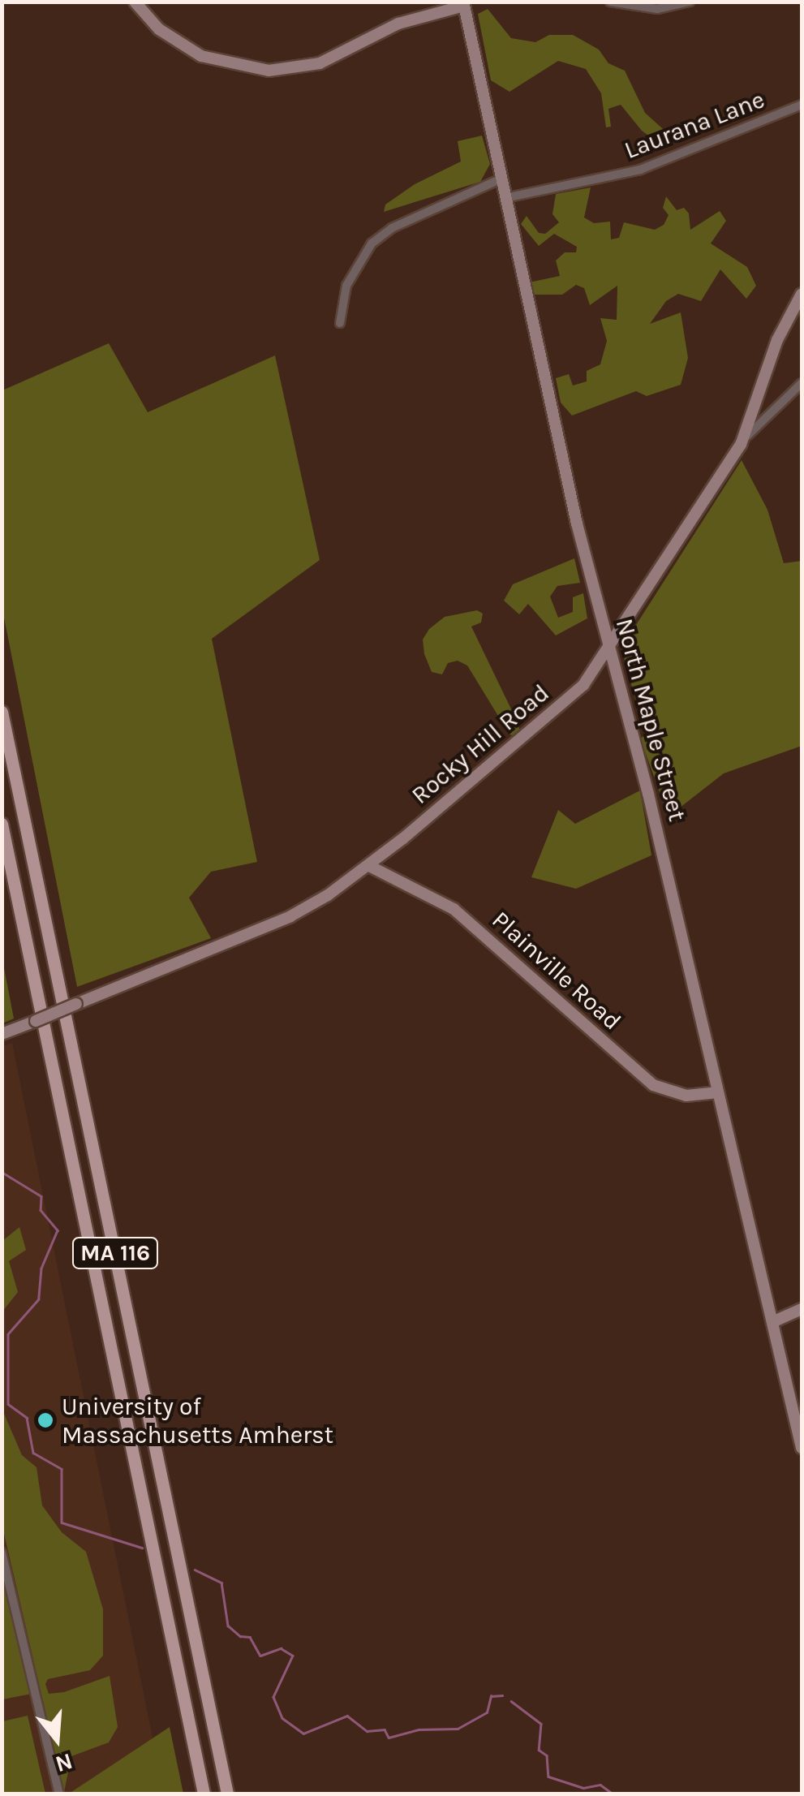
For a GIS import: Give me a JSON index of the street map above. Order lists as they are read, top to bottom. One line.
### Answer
{"streets":{"main road":["North Maple Street","Rocky Hill Road","Plainville Road","MA 116"],"street":["Laurana Lane"]},"crossings":[["Laurana Lane","North Maple Street"],["North Maple Street","Rocky Hill Road"],["North Maple Street","Plainville Road"],["Rocky Hill Road","Plainville Road"]],"places":["University of Massachusetts Amherst"],"north":"bottom"}
